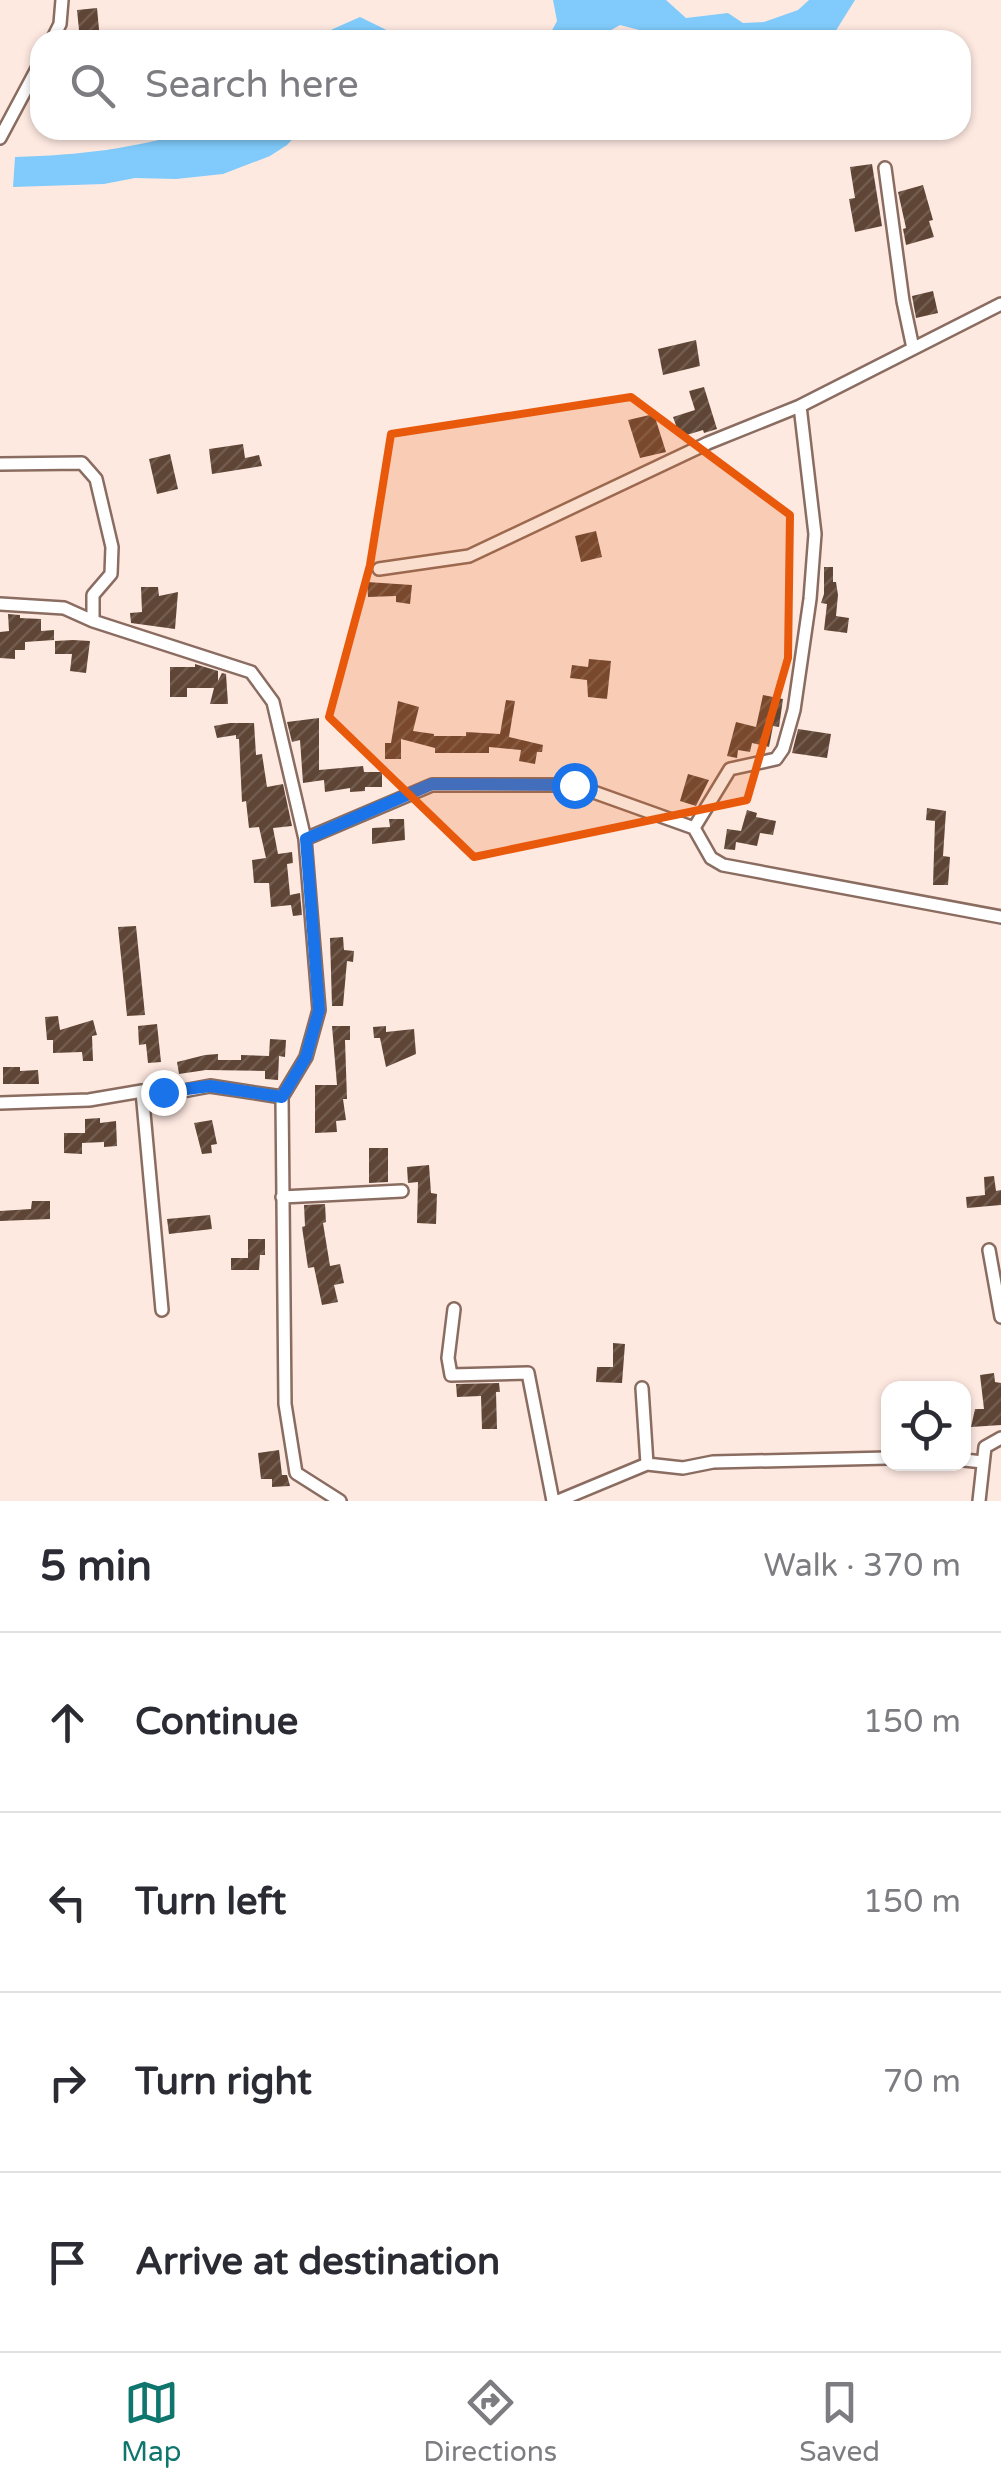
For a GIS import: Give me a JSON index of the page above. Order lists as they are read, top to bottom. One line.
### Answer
{"page":{"search":"Search here","heading":["5 min","Walk · 370 m"],"list":[["Continue","150 m"],["Turn left","150 m"],["Turn right","70 m"],"Arrive at destination"],"nav":["Map","Directions","Saved"]}}
